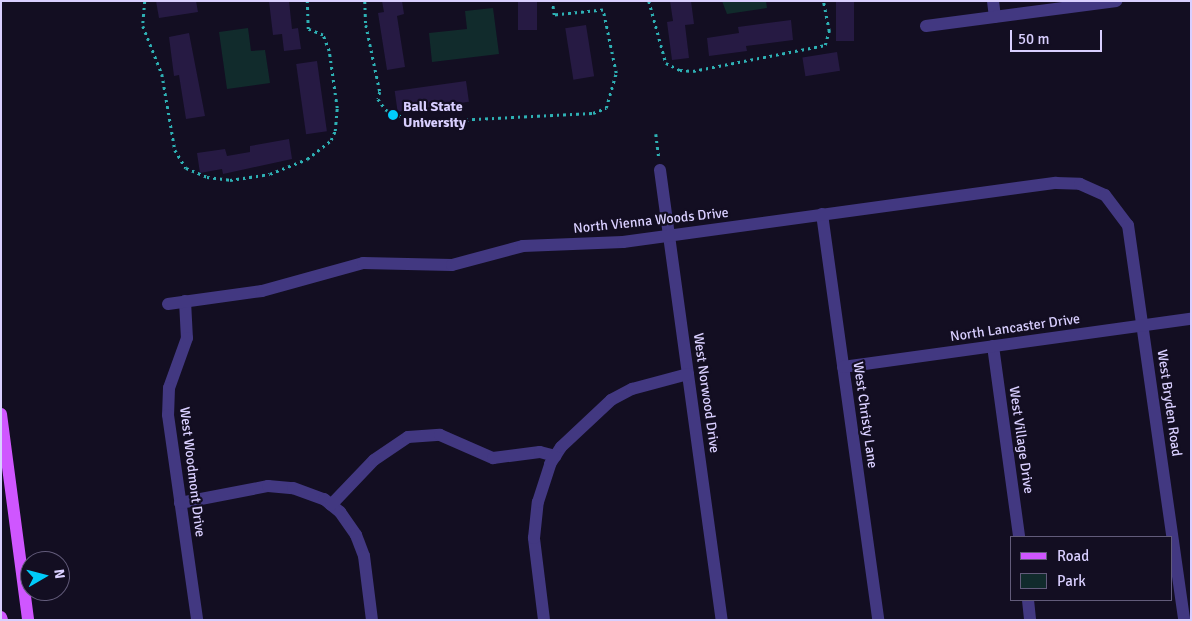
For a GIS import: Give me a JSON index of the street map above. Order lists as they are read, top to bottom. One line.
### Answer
{"streets":{"street":["North Vienna Woods Drive","North Lancaster Drive","West Norwood Drive","West Bryden Road","West Christy Lane","West Village Drive","West Woodmont Drive"]},"crossings":[["North Vienna Woods Drive","West Norwood Drive"],["North Vienna Woods Drive","West Bryden Road"],["North Vienna Woods Drive","West Christy Lane"],["North Vienna Woods Drive","West Woodmont Drive"],["North Lancaster Drive","West Bryden Road"],["North Lancaster Drive","West Christy Lane"],["North Lancaster Drive","West Village Drive"]],"places":["Ball State University"],"legend":["Road","Park"],"scale_bar":"50 m","north":"right"}
